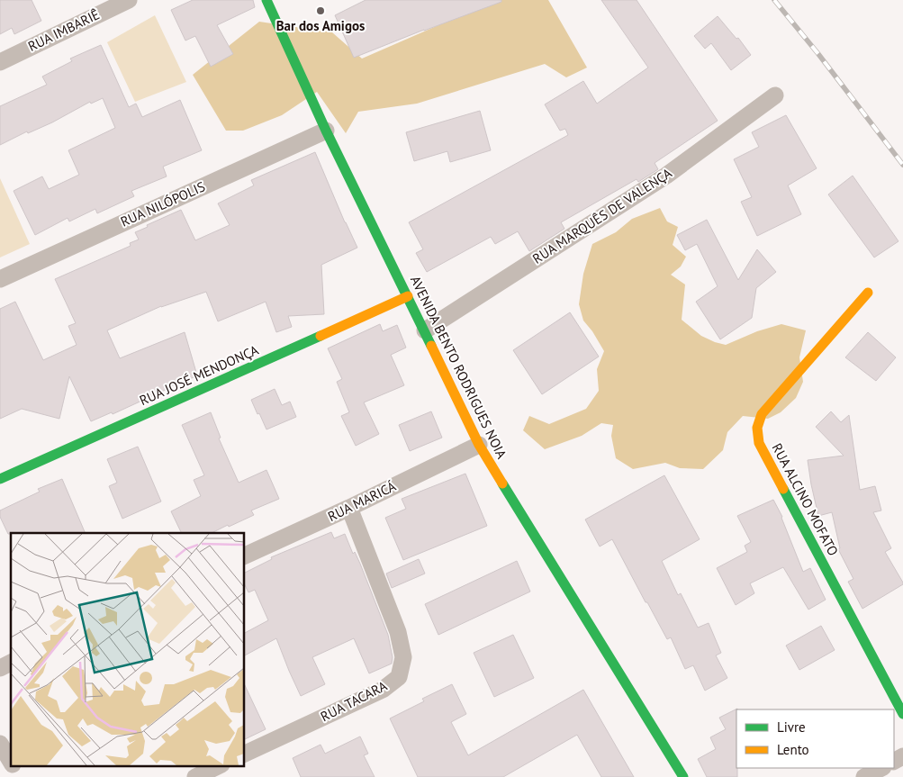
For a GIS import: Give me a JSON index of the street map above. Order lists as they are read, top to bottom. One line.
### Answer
{"streets":{"street":["RUA IMBARIÊ","RUA NILÓPOLIS","RUA MARQUÊS DE VALENÇA","AVENIDA BENTO RODRIGUES NOIA","RUA JOSÉ MENDONÇA","RUA ALCINO MOFATO","RUA MARICÁ","RUA TACARA"]},"crossings":[["RUA NILÓPOLIS","AVENIDA BENTO RODRIGUES NOIA"],["RUA MARQUÊS DE VALENÇA","AVENIDA BENTO RODRIGUES NOIA"],["AVENIDA BENTO RODRIGUES NOIA","RUA JOSÉ MENDONÇA"],["AVENIDA BENTO RODRIGUES NOIA","RUA MARICÁ"],["RUA MARICÁ","RUA TACARA"]],"places":["Bar dos Amigos"],"legend":["Livre","Lento"]}
